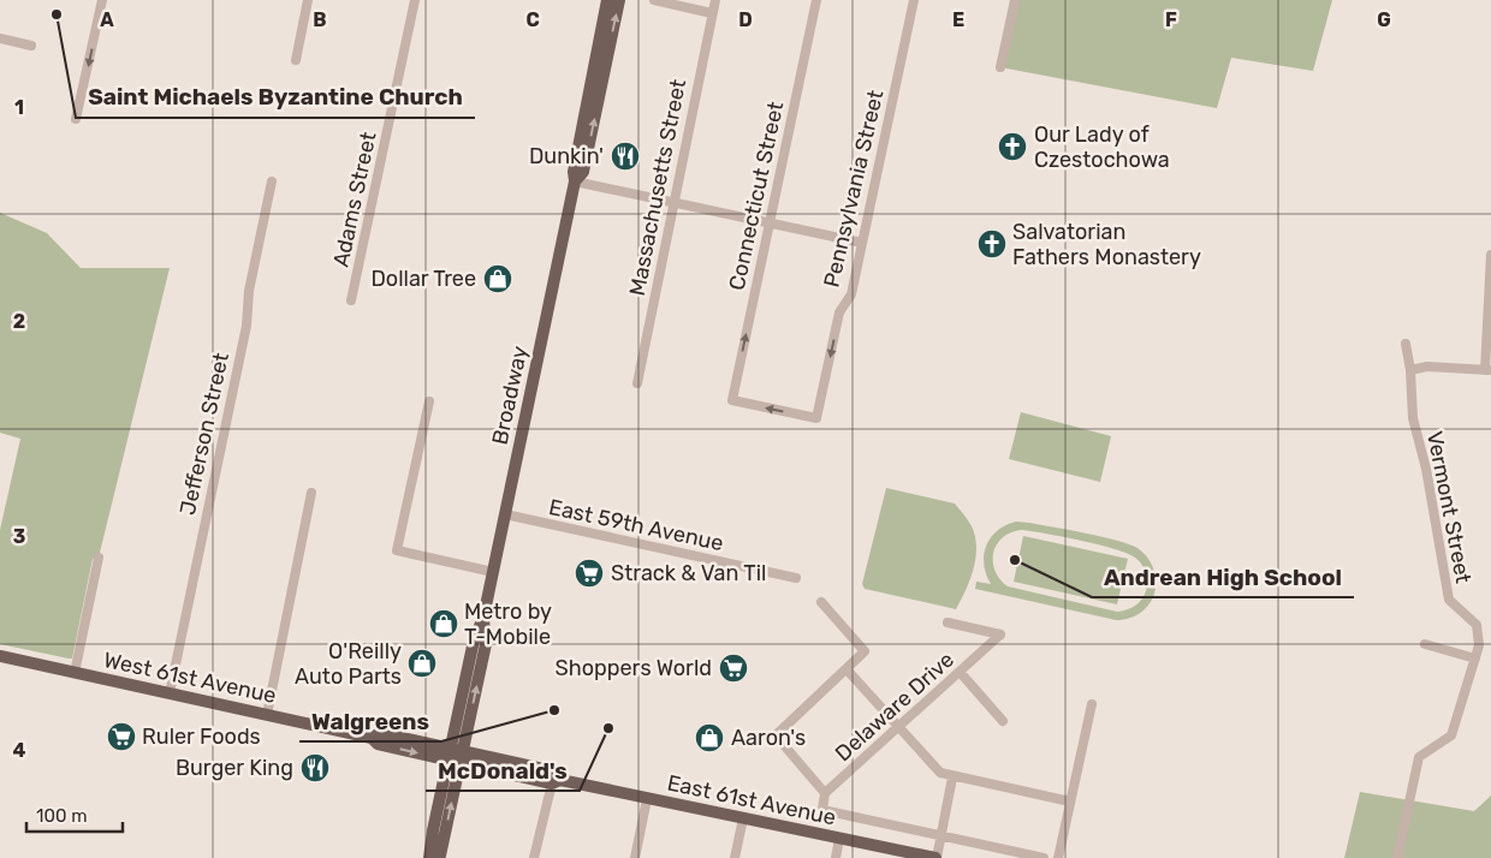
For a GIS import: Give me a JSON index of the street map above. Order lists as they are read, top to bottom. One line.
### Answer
{"streets":{"main road":["Broadway","West 61st Avenue","East 61st Avenue"],"street":["Massachusetts Street","Pennsylvania Street","Connecticut Street","Adams Street","Jefferson Street","Vermont Street","East 59th Avenue","Delaware Drive"]},"crossings":[["Pennsylvania Street","Connecticut Street"],["Broadway","East 59th Avenue"],["Broadway","West 61st Avenue"],["Broadway","East 61st Avenue"],["Jefferson Street","West 61st Avenue"],["West 61st Avenue","East 61st Avenue"]],"one_way":["Pennsylvania Street"],"places":{"other":["Saint Michaels Byzantine Church","Andrean High School","Walgreens","McDonald's"],"church":["Our Lady of Czestochowa","Salvatorian Fathers Monastery"],"restaurant":["Dunkin'","Burger King"],"shop":["Dollar Tree","Metro by T-Mobile","O'Reilly Auto Parts","Aaron's"],"supermarket":["Strack & Van Til","Shoppers World","Ruler Foods"]},"scale_bar":"100 m","grid":{"columns":["A","B","C","D","E","F","G"],"rows":["1","2","3","4"]}}
